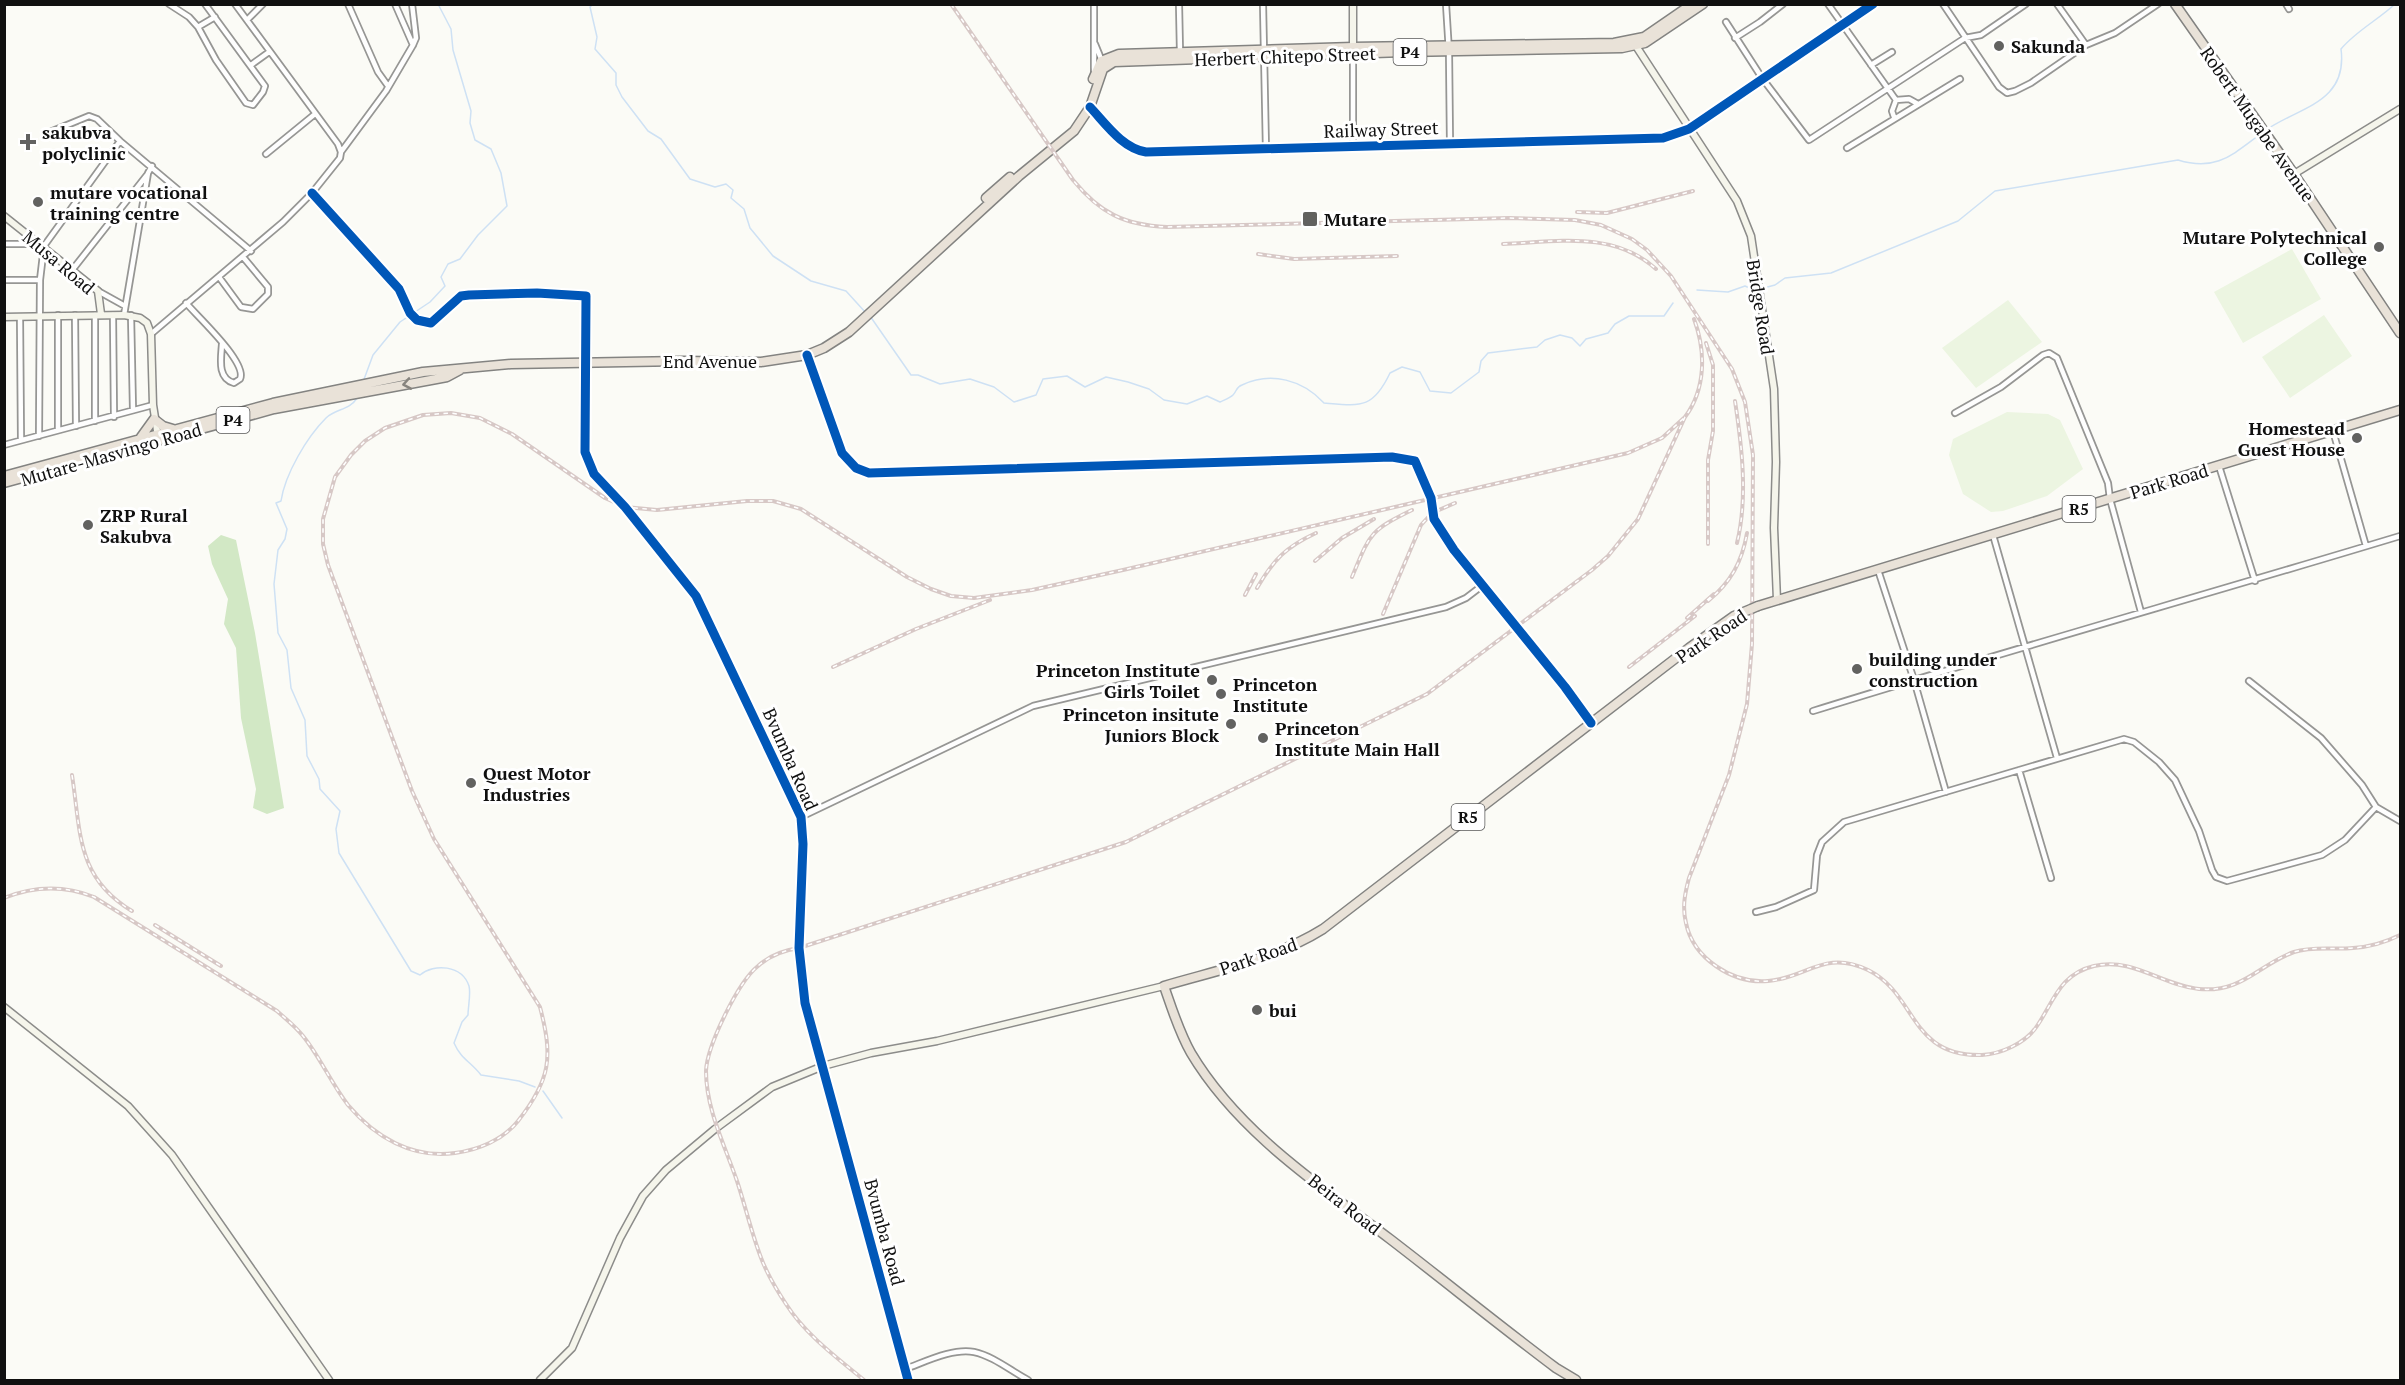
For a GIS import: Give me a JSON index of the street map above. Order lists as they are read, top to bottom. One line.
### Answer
{"streets":{"highway":["P4","Herbert Chitepo Street","Robert Mugabe Avenue","End Avenue","Mutare-Masvingo Road","Park Road","R5","Beira Road"],"street":["Railway Street","Musa Road","Bridge Road","Bvumba Road"]},"crossings":[["Herbert Chitepo Street","Bridge Road"],["Herbert Chitepo Street","End Avenue"],["Railway Street","Bridge Road"],["Railway Street","End Avenue"],["Bridge Road","Park Road"],["End Avenue","Mutare-Masvingo Road"],["End Avenue","Bvumba Road"],["Park Road","Beira Road"]],"places":{"other":["Sakunda","mutare vocational training centre","Mutare Polytechnical College","Homestead Guest House","ZRP Rural Sakubva","building under construction","Princeton Institute Girls Toilet","Princeton Institute","Princeton insitute Juniors Block","Princeton Institute Main Hall","Quest Motor Industries","bui"],"health":["sakubva polyclinic"],"transit":["Mutare"]}}
